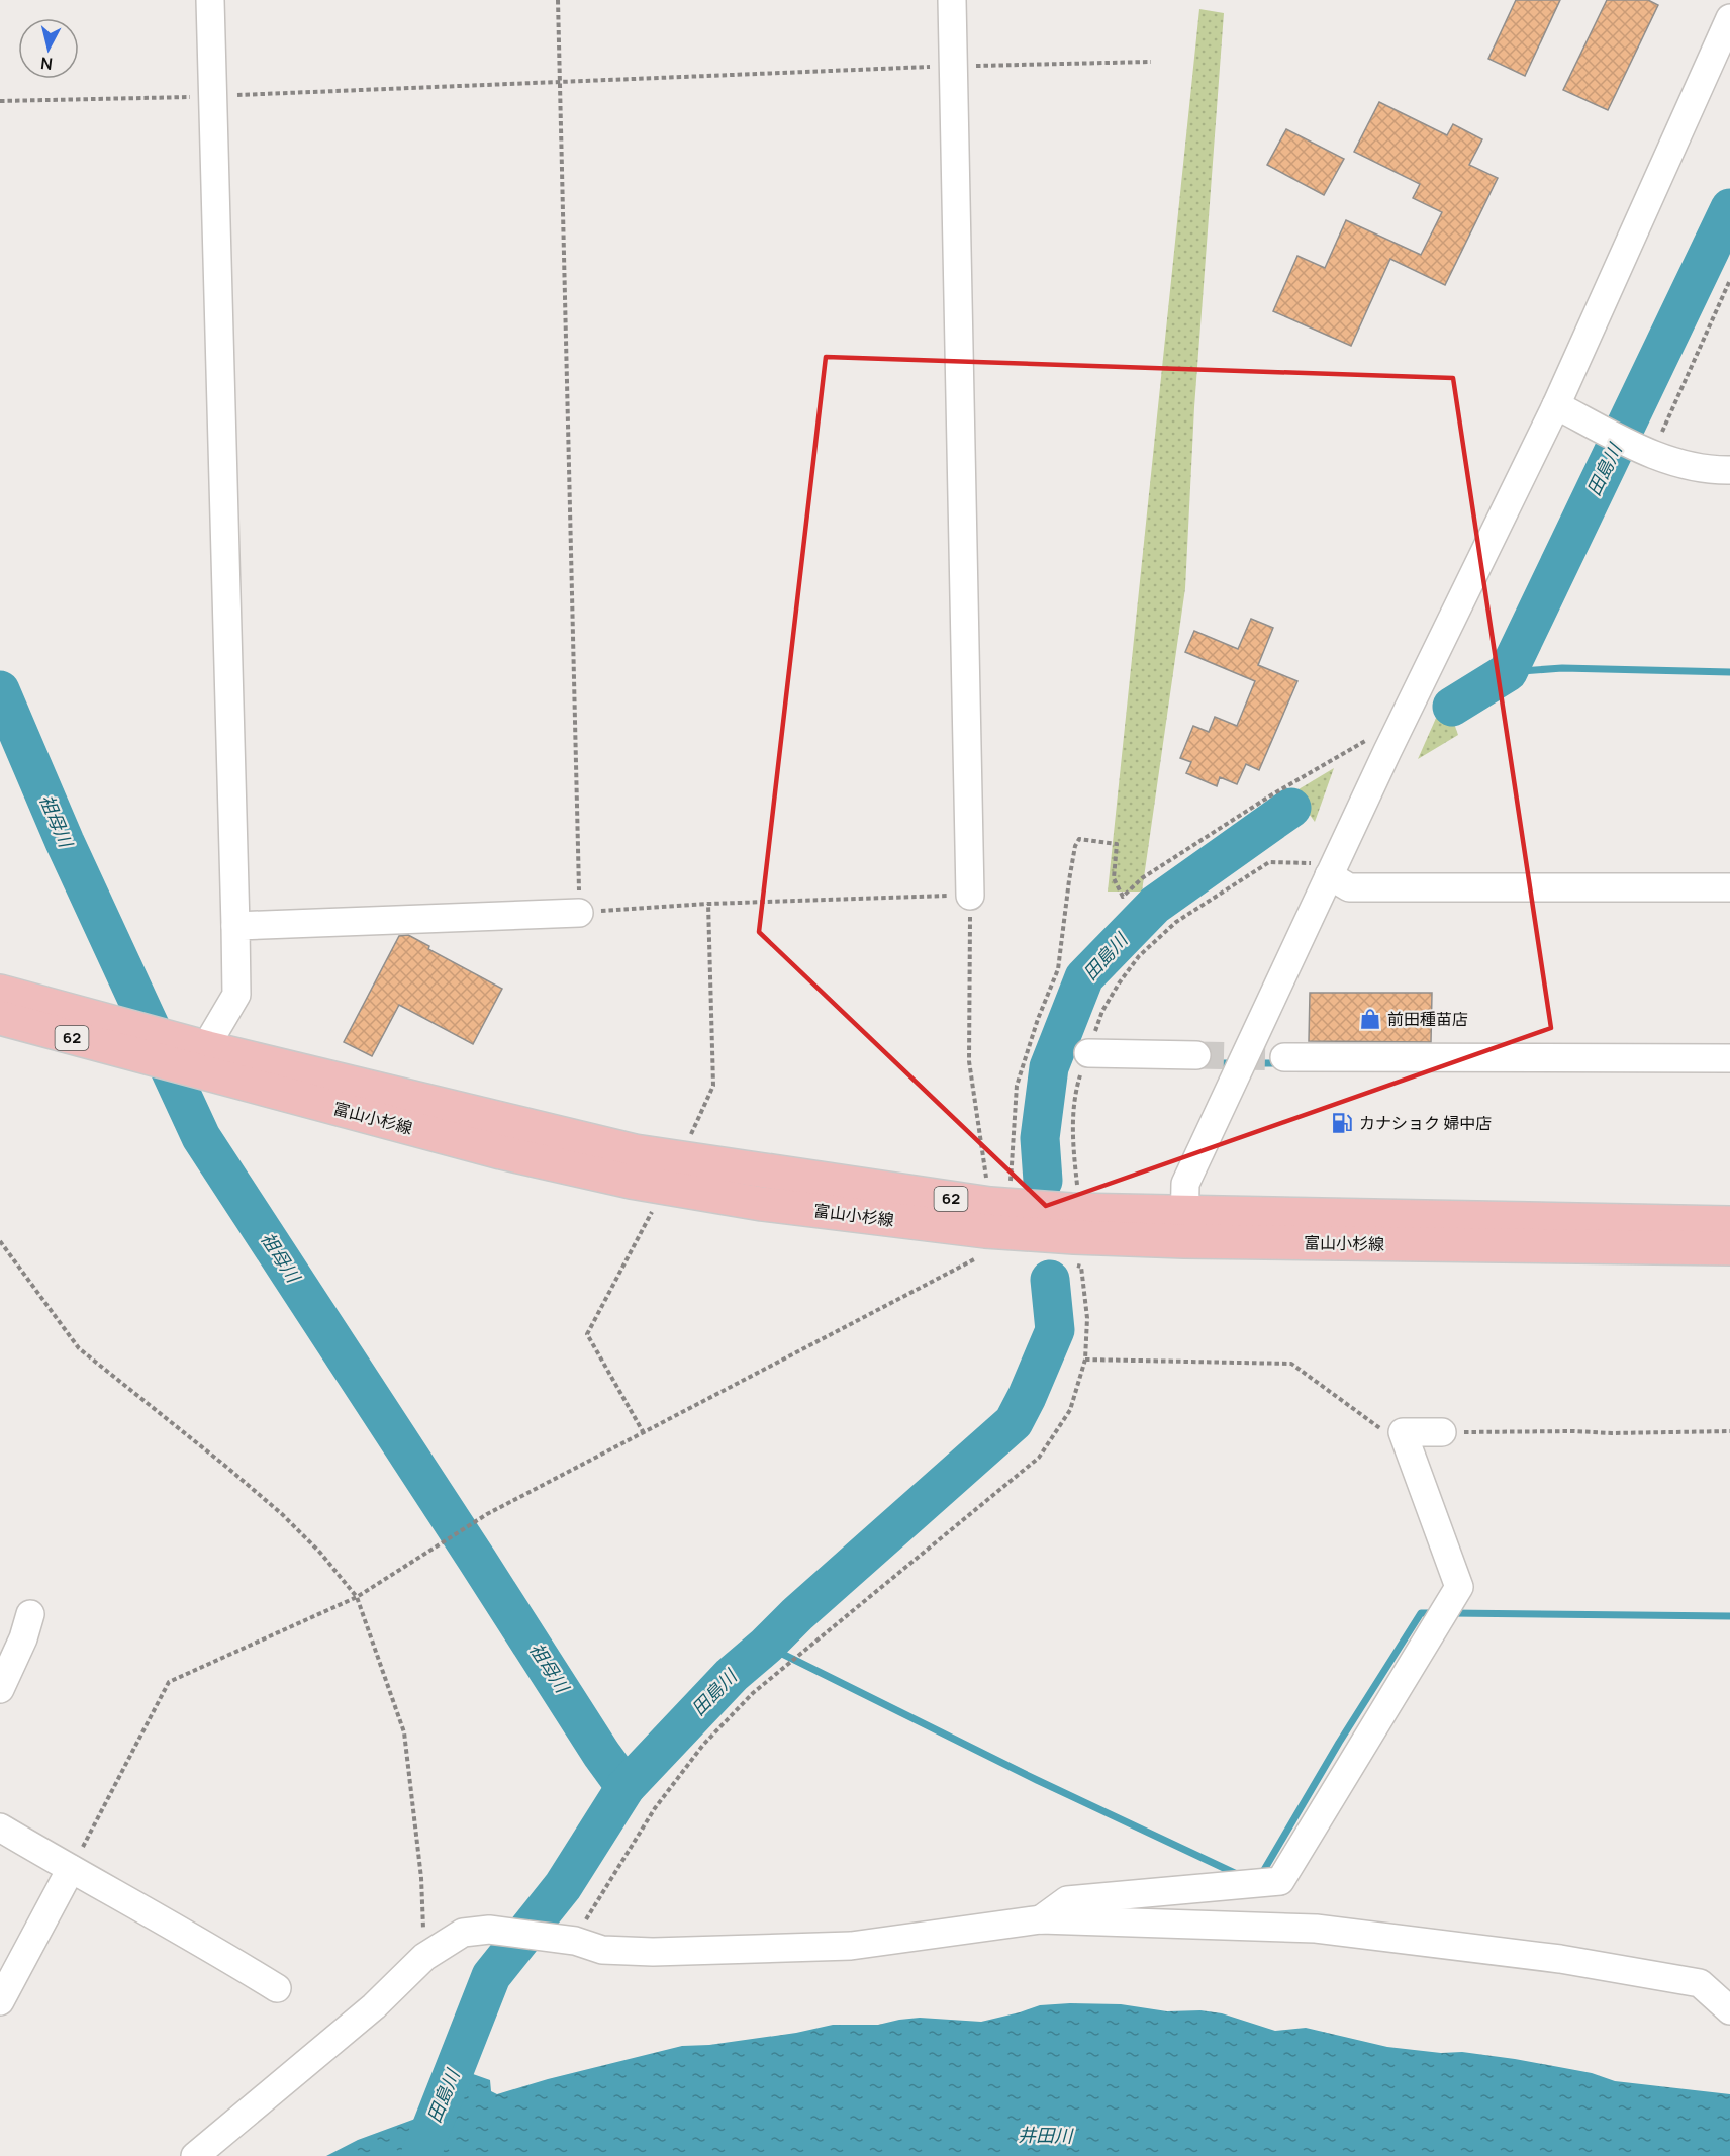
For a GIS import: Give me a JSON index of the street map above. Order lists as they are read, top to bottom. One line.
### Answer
{"streets":{"main road":["62","富山小杉線"]},"water":["田島川","祖母川","井田川"],"places":{"shop":["前田種苗店"],"fuel station":["カナショク 婦中店"]},"north":"bottom"}
